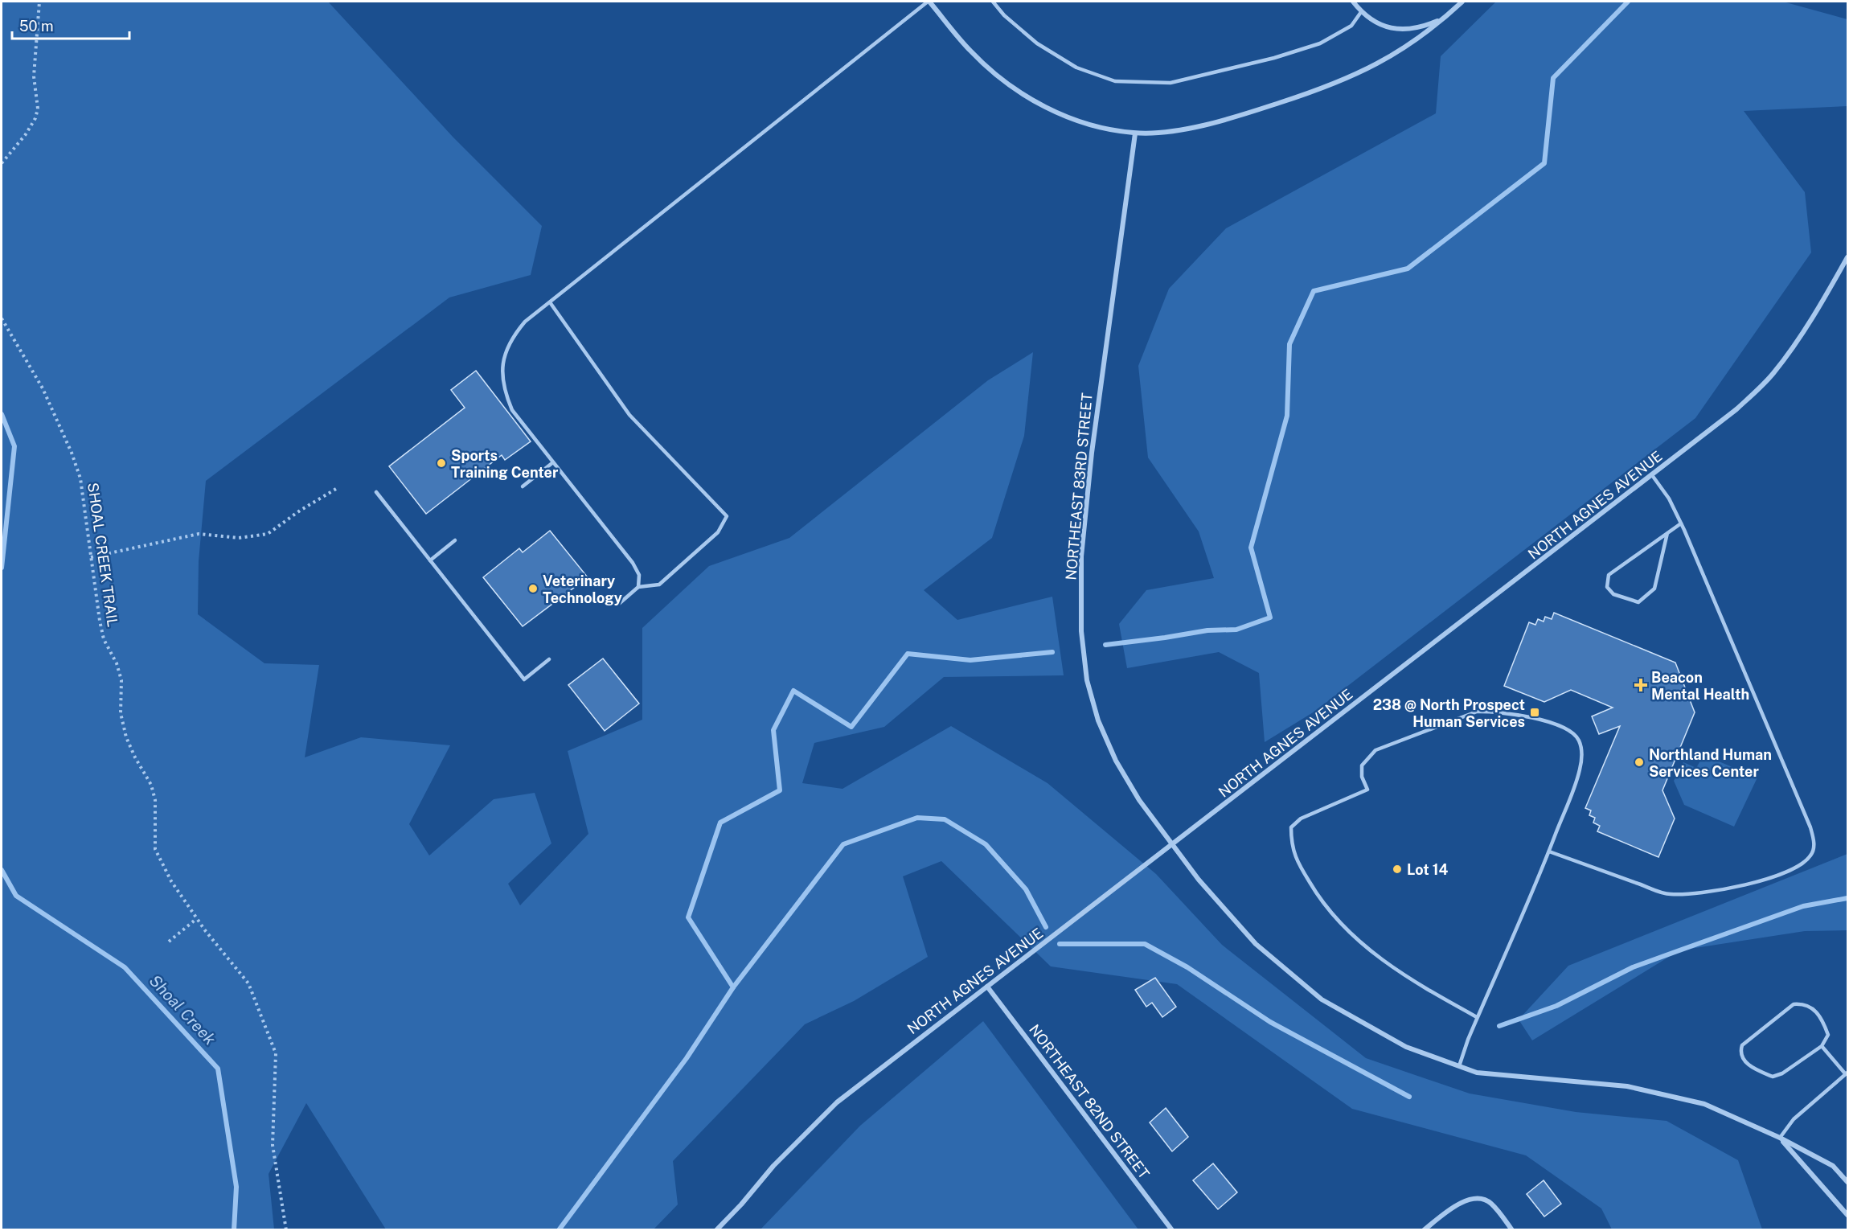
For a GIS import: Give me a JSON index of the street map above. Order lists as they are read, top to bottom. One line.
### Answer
{"streets":{"street":["NORTHEAST 83RD STREET","NORTH AGNES AVENUE","NORTHEAST 82ND STREET"],"path":["SHOAL CREEK TRAIL"]},"crossings":[["NORTHEAST 83RD STREET","NORTH AGNES AVENUE"],["NORTH AGNES AVENUE","NORTHEAST 82ND STREET"]],"water":["Shoal Creek"],"places":{"other":["Sports Training Center","Veterinary Technology","Northland Human Services Center","Lot 14"],"health":["Beacon Mental Health"],"transit":["238 @ North Prospect Human Services"]},"scale_bar":"50 m"}
